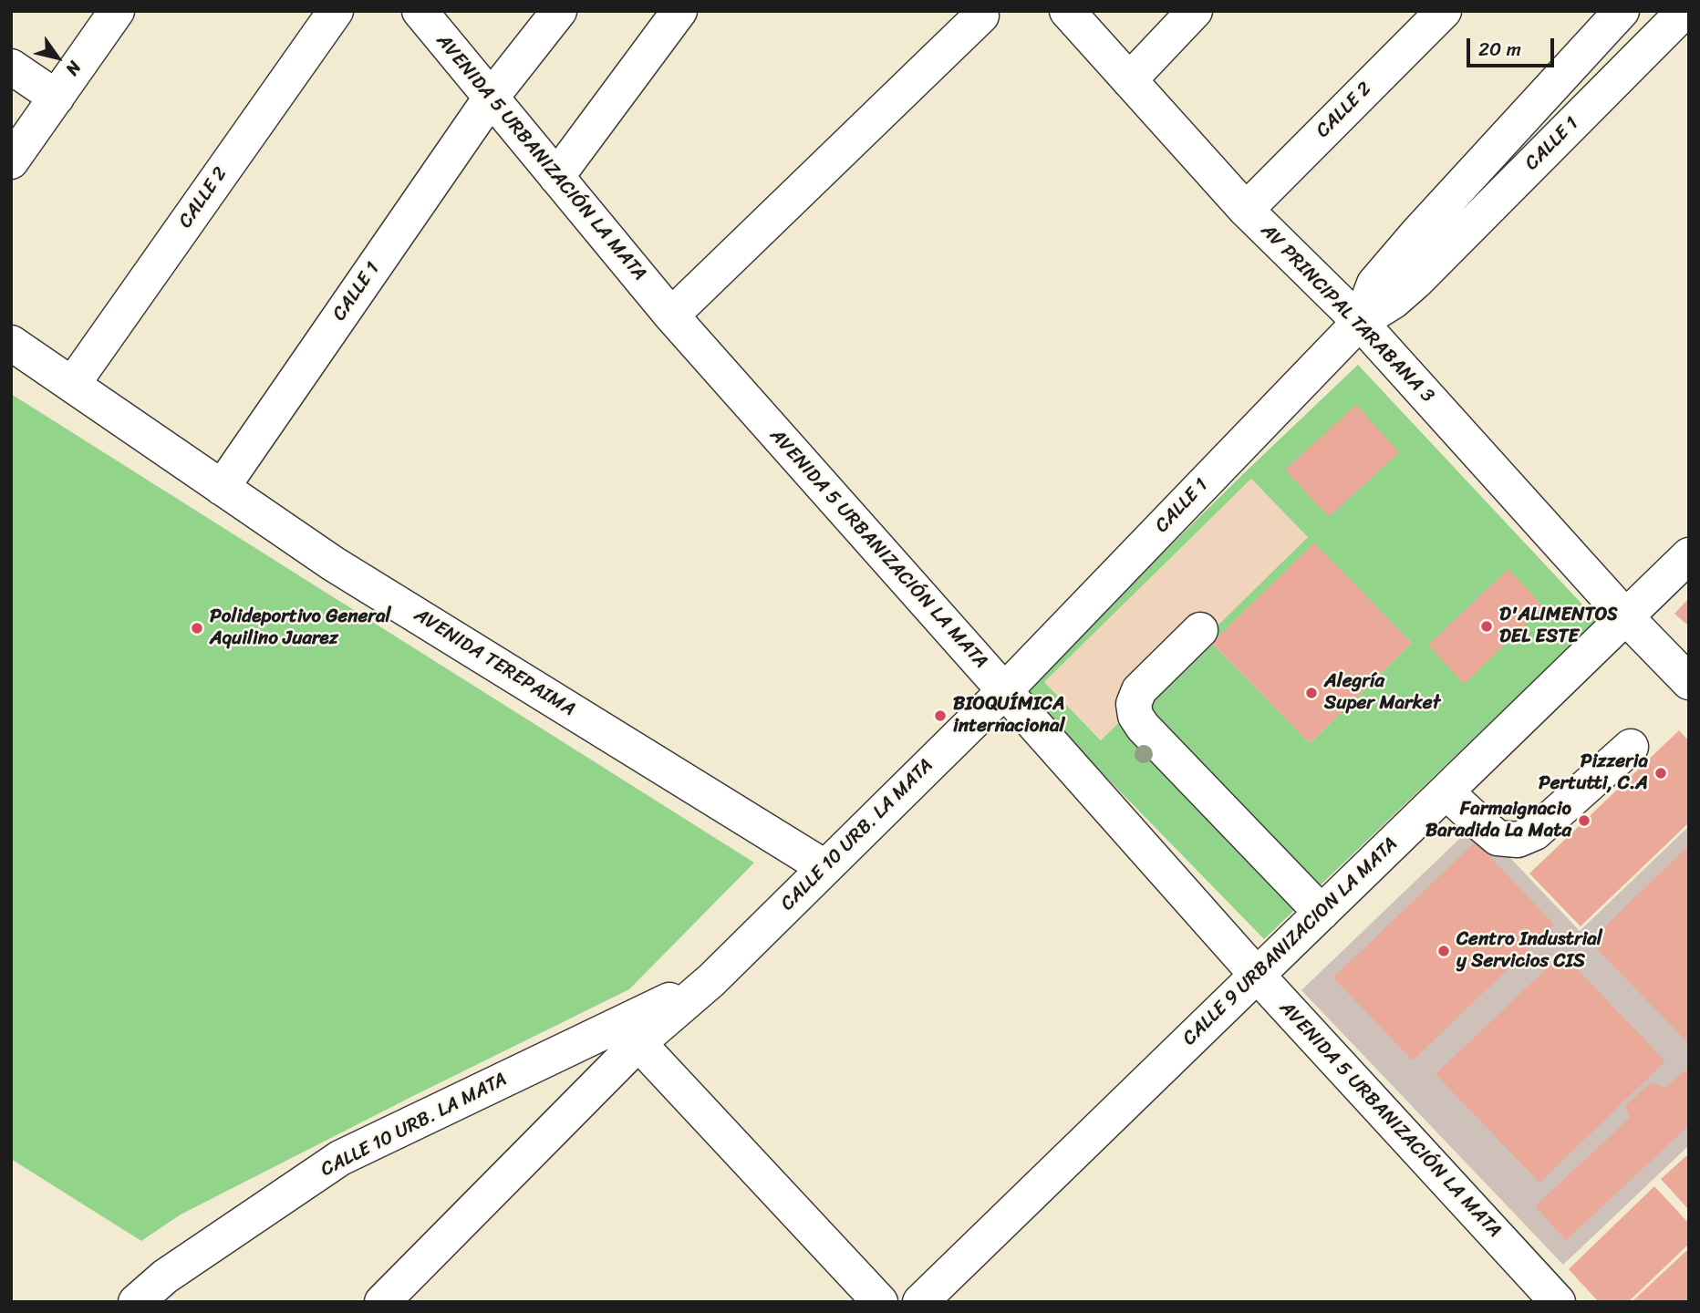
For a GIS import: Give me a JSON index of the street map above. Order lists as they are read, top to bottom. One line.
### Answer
{"streets":{"street":["CALLE 2","CALLE 1","AVENIDA 5 URBANIZACIÓN LA MATA","AV PRINCIPAL TARABANA 3","AVENIDA TEREPAIMA","CALLE 10 URB. LA MATA","CALLE 9 URBANIZACION LA MATA"]},"crossings":[["CALLE 2","AV PRINCIPAL TARABANA 3"],["CALLE 2","AVENIDA TEREPAIMA"],["CALLE 1","AVENIDA 5 URBANIZACIÓN LA MATA"],["CALLE 1","AV PRINCIPAL TARABANA 3"],["CALLE 1","AVENIDA TEREPAIMA"],["CALLE 1","CALLE 10 URB. LA MATA"],["AVENIDA 5 URBANIZACIÓN LA MATA","CALLE 10 URB. LA MATA"],["AVENIDA 5 URBANIZACIÓN LA MATA","CALLE 9 URBANIZACION LA MATA"],["AV PRINCIPAL TARABANA 3","CALLE 9 URBANIZACION LA MATA"],["AVENIDA TEREPAIMA","CALLE 10 URB. LA MATA"]],"places":["D'ALIMENTOS DEL ESTE","Polideportivo General Aquilino Juarez","Alegría Super Market","BIOQUÍMICA internacional","Pizzeria Pertutti, C.A","Farmaignacio Baradida La Mata","Centro Industrial y Servicios CIS"],"scale_bar":"20 m","north":"bottom right"}
